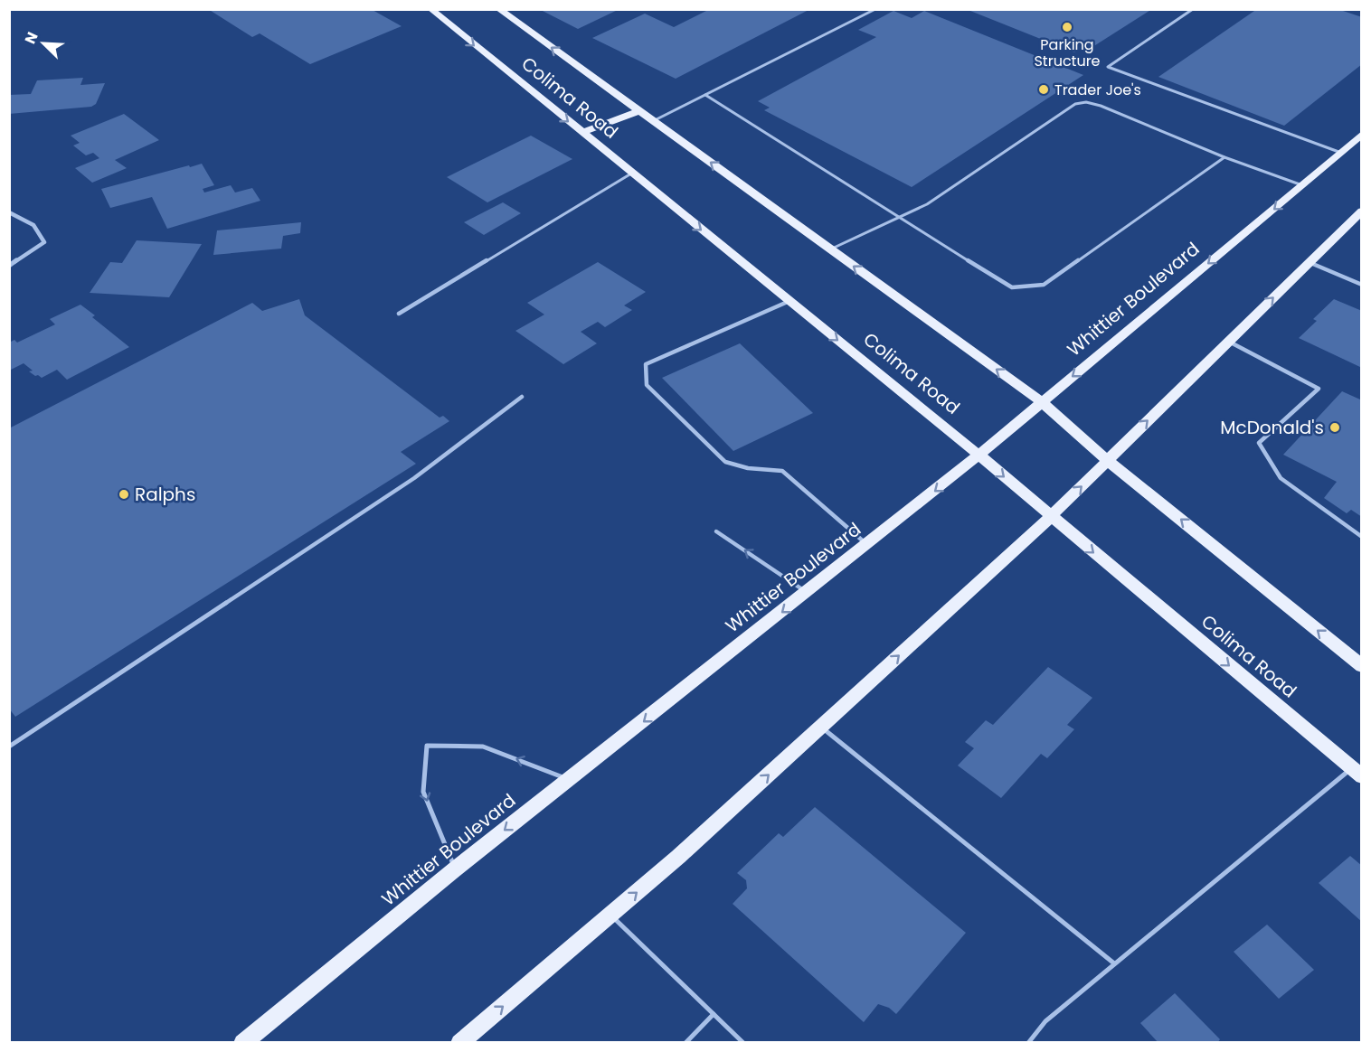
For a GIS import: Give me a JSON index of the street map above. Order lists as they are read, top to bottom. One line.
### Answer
{"streets":{"main road":["Colima Road","Whittier Boulevard"]},"crossings":[["Colima Road","Whittier Boulevard"]],"places":["Parking Structure","Trader Joe's","McDonald's","Ralphs"],"north":"top left"}
